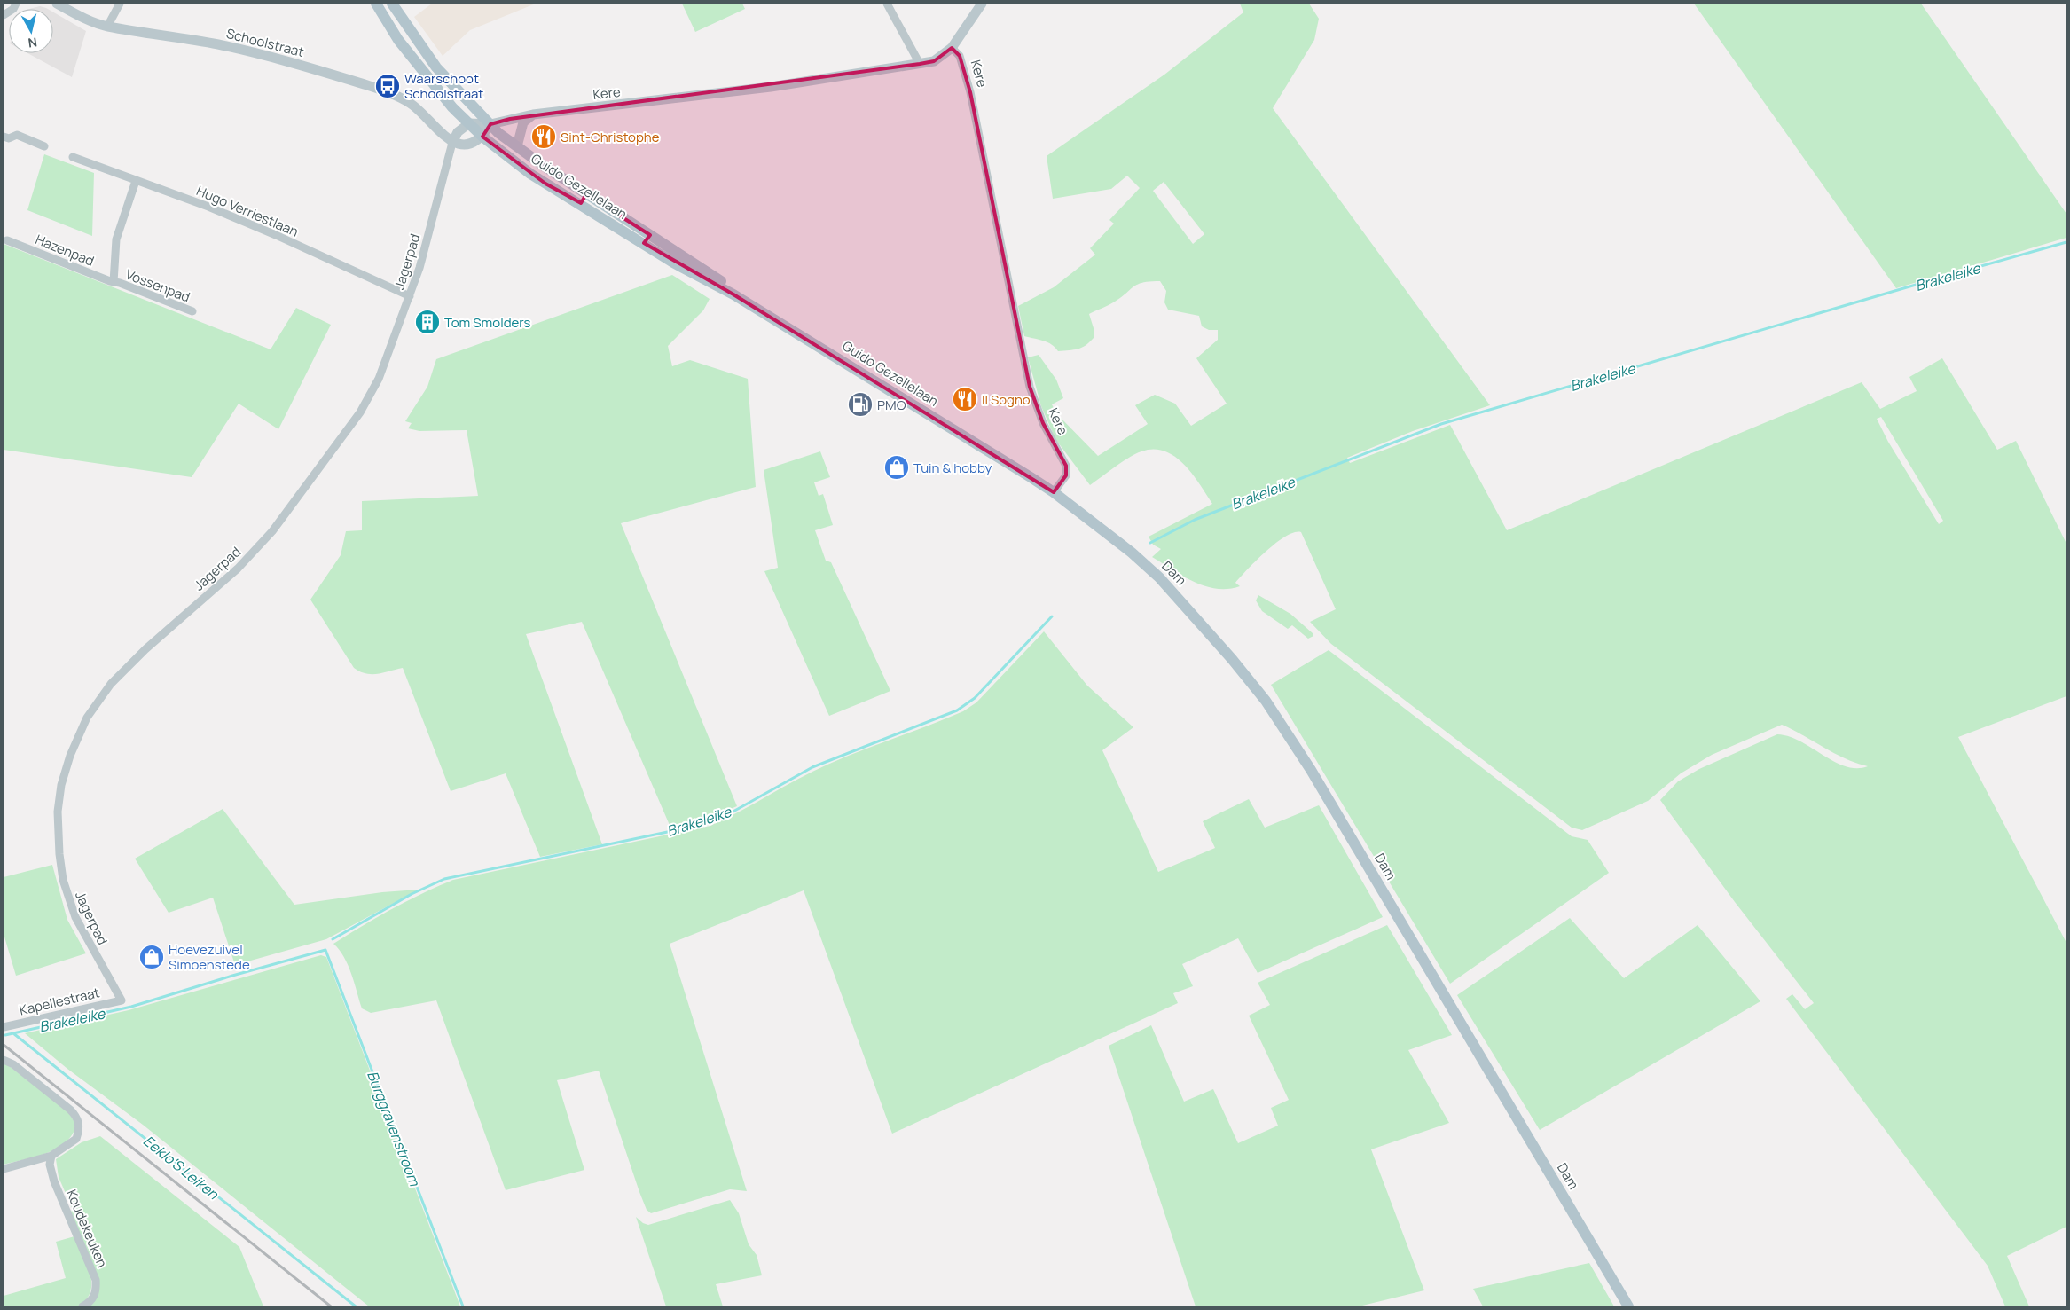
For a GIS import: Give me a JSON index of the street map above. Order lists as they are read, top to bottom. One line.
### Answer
{"streets":{"main road":["Guido Gezellelaan","Dam"],"street":["Schoolstraat","Kere","Hugo Verriestlaan","Hazenpad","Jagerpad","Vossenpad","Kapellestraat","Koudekeuken"]},"crossings":[["Schoolstraat","Jagerpad"],["Kere","Guido Gezellelaan"],["Kere","Dam"],["Guido Gezellelaan","Dam"],["Hugo Verriestlaan","Jagerpad"],["Hugo Verriestlaan","Vossenpad"],["Hazenpad","Vossenpad"],["Jagerpad","Kapellestraat"]],"water":["Brakeleike","Burggravenstroom","Eeklo'S Leiken"],"places":{"bus stop":["Waarschoot Schoolstraat"],"restaurant":["Sint-Christophe","Il Sogno"],"building":["Tom Smolders"],"fuel station":["PMO"],"shop":["Tuin & hobby","Hoevezuivel Simoenstede"]},"north":"bottom"}
